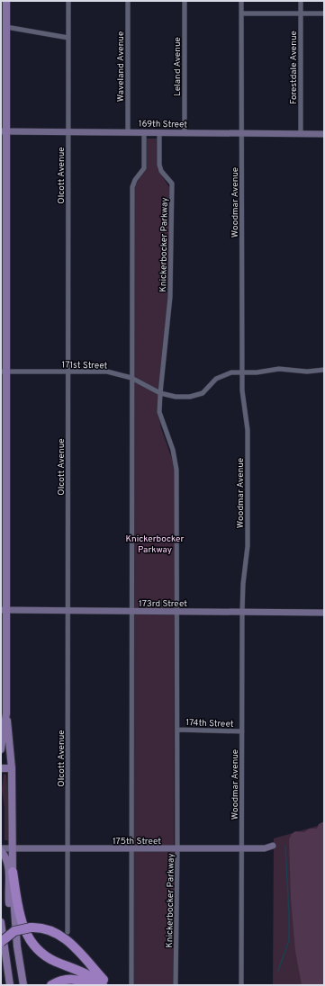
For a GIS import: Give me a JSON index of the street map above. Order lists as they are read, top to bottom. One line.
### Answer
{"streets":{"street":["Waveland Avenue","Leland Avenue","Forestdale Avenue","169th Street","Olcott Avenue","Woodmar Avenue","Knickerbocker Parkway","171st Street","173rd Street","174th Street","175th Street"]},"crossings":[["Waveland Avenue","169th Street"],["Leland Avenue","169th Street"],["Forestdale Avenue","169th Street"],["169th Street","Olcott Avenue"],["169th Street","Woodmar Avenue"],["169th Street","Knickerbocker Parkway"],["Olcott Avenue","171st Street"],["Olcott Avenue","173rd Street"],["Olcott Avenue","175th Street"],["Woodmar Avenue","171st Street"],["Woodmar Avenue","173rd Street"],["Woodmar Avenue","174th Street"],["Woodmar Avenue","175th Street"],["Knickerbocker Parkway","171st Street"],["Knickerbocker Parkway","173rd Street"],["Knickerbocker Parkway","174th Street"],["Knickerbocker Parkway","175th Street"]],"parks":["Knickerbocker Parkway"]}
